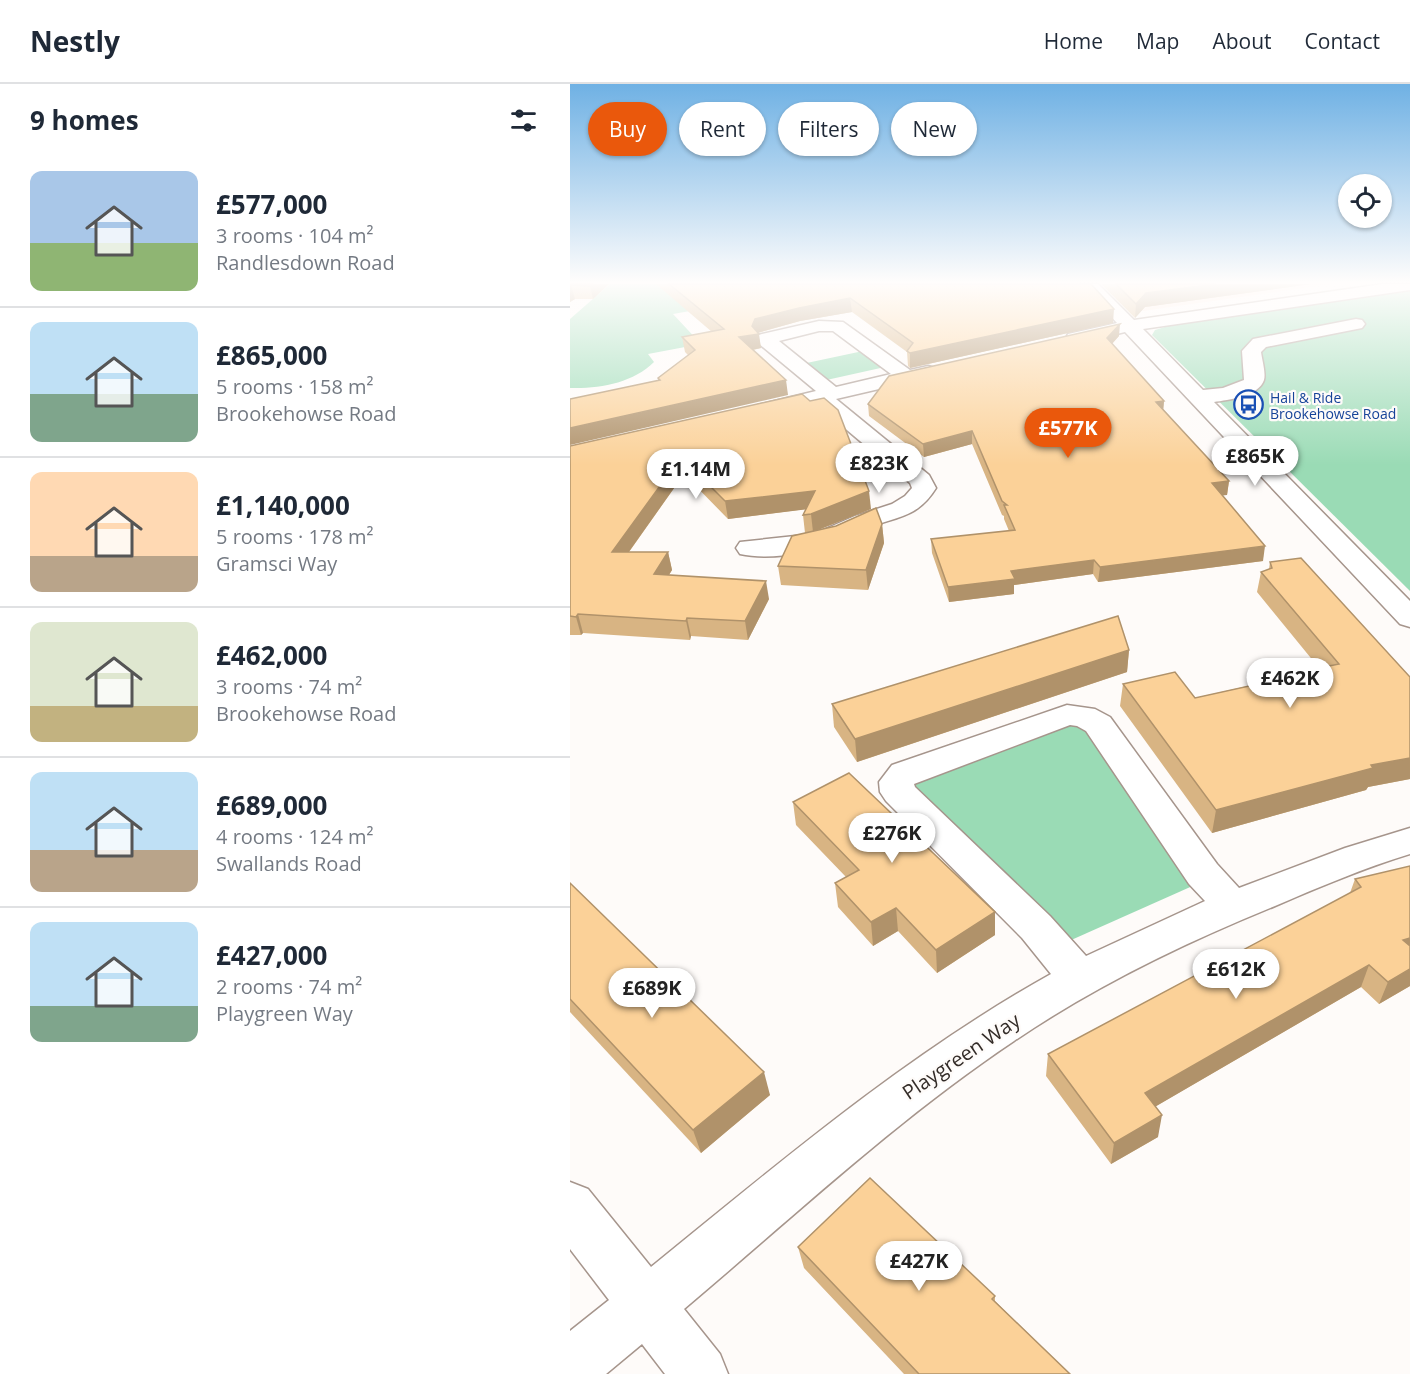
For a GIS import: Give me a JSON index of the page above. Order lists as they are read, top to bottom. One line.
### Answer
{"streets":{"street":["Playgreen Way"]},"places":{"bus stop":["Hail & Ride Brookehowse Road"]},"page":{"header":"Nestly","nav":["Home","Map","About","Contact"],"heading":"9 homes","chip":["Buy","Rent","Filters","New"],"list":[{"name":"£577,000","note":"3 rooms · 104 m² · Randlesdown Road"},{"name":"£865,000","note":"5 rooms · 158 m² · Brookehowse Road"},{"name":"£1,140,000","note":"5 rooms · 178 m² · Gramsci Way"},{"name":"£462,000","note":"3 rooms · 74 m² · Brookehowse Road"},{"name":"£689,000","note":"4 rooms · 124 m² · Swallands Road"},{"name":"£427,000","note":"2 rooms · 74 m² · Playgreen Way"}],"price":["£577K","£865K","£823K","£1.14M","£462K","£276K","£612K","£689K","£427K"]}}
